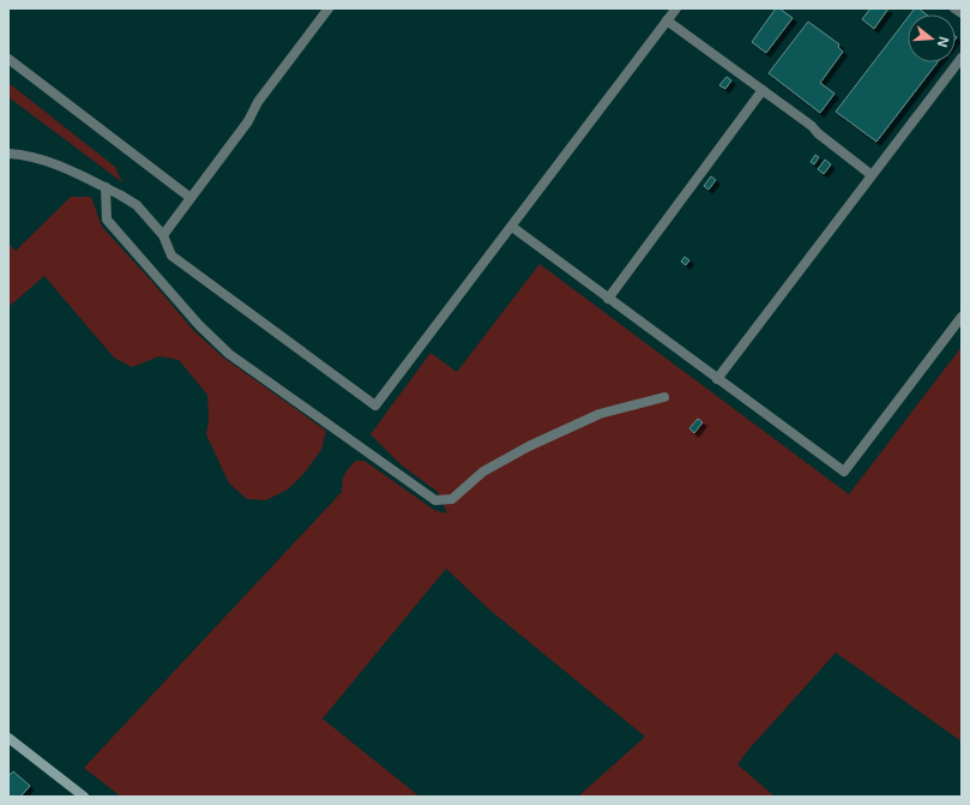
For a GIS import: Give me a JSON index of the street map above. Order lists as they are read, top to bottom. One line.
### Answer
{"north":"right"}
